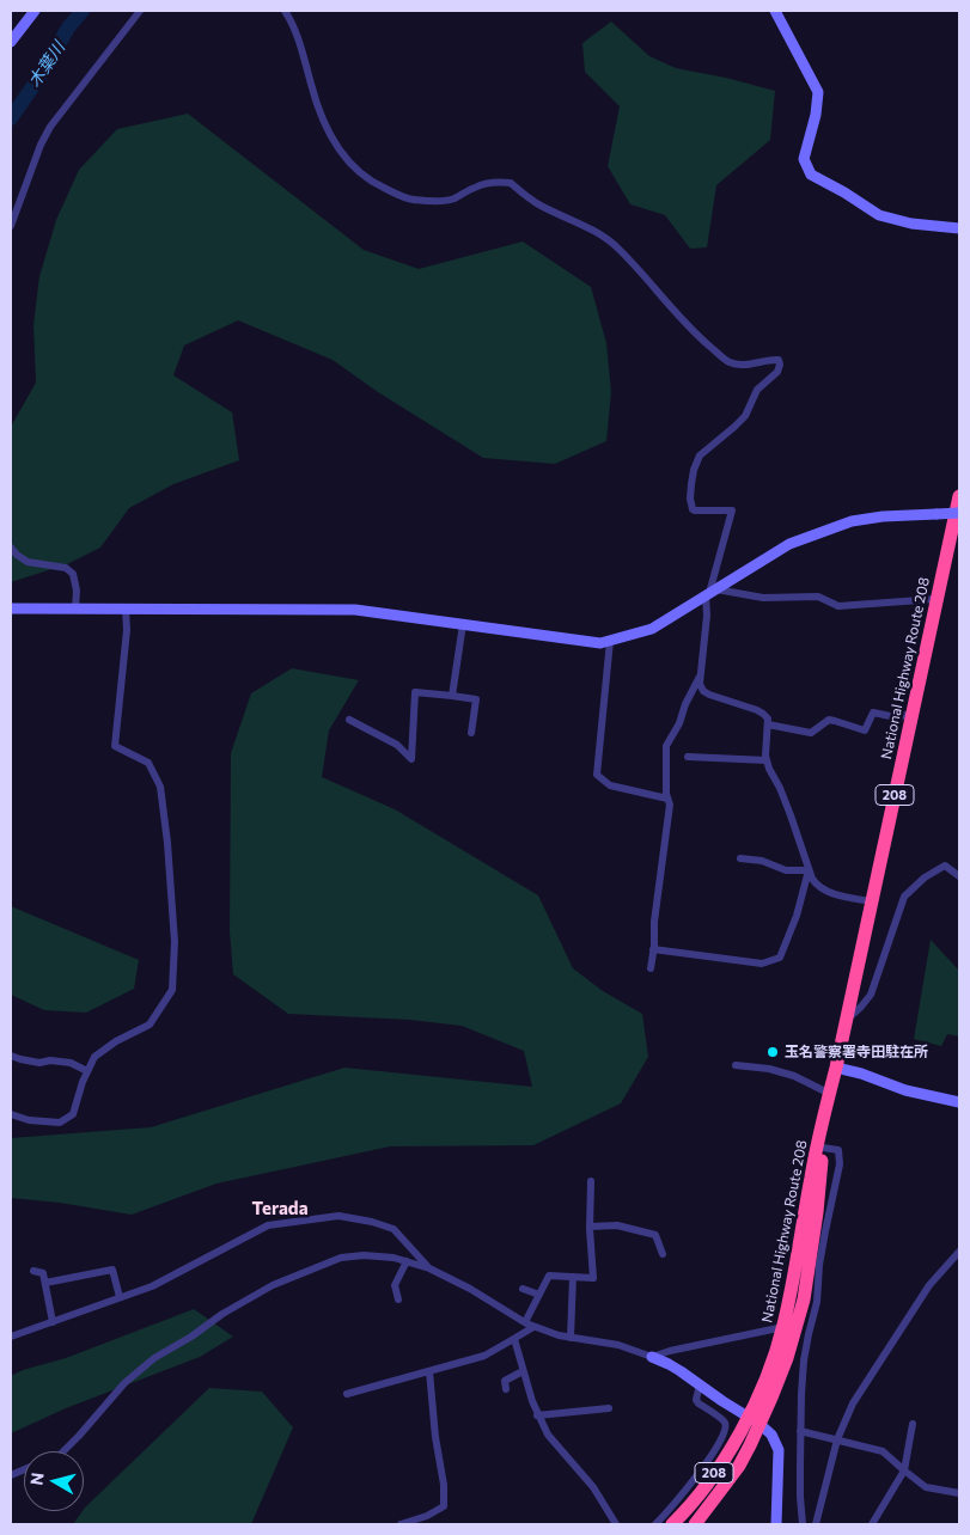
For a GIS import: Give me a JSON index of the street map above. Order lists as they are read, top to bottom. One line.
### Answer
{"streets":{"highway":["National Highway Route 208","208"]},"districts":["Terada"],"water":["木葉川"],"places":["玉名警察署寺田駐在所"],"north":"left"}
